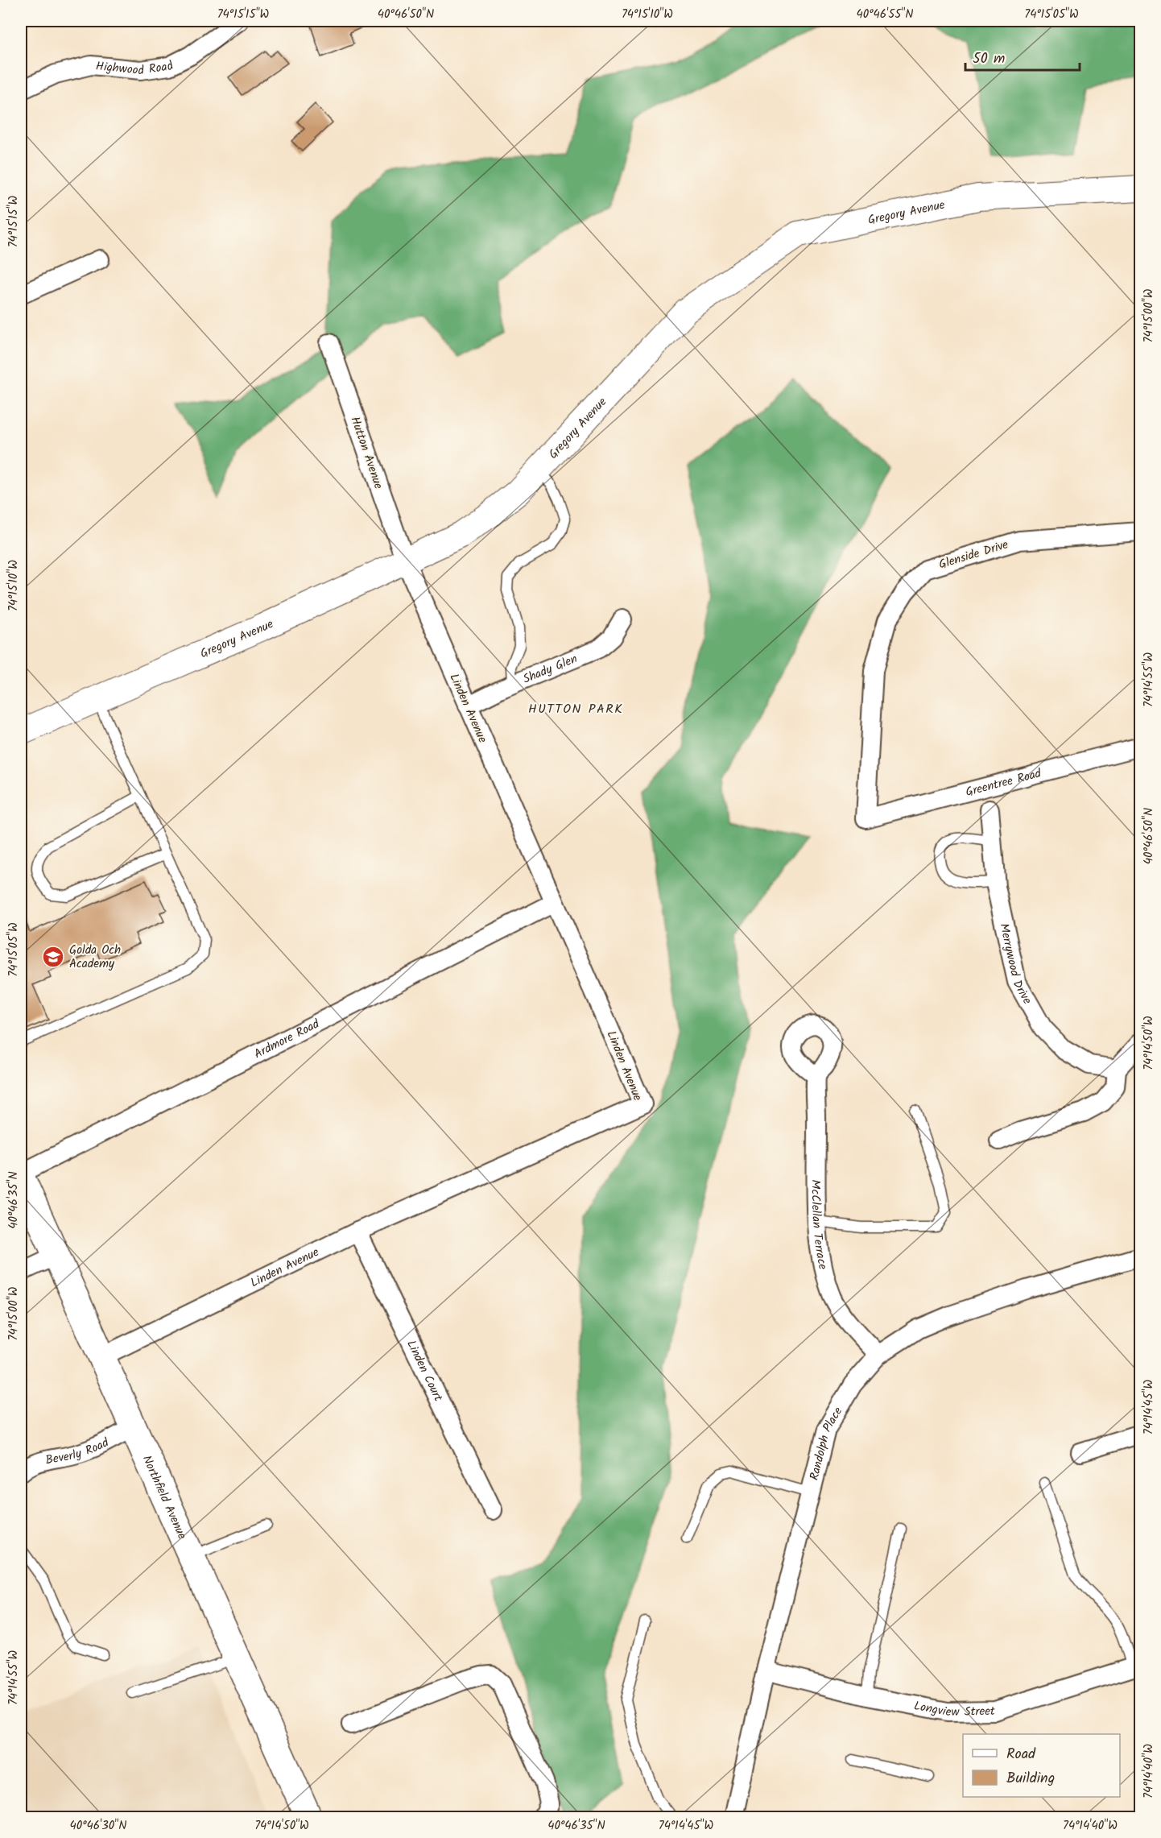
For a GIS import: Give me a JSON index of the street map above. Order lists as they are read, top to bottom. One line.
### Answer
{"streets":{"main road":["Gregory Avenue","Northfield Avenue"],"street":["Highwood Road","Hutton Avenue","Glenside Drive","Shady Glen","Linden Avenue","Greentree Road","Merrywood Drive","Ardmore Road","McClellan Terrace","Linden Court","Randolph Place","Beverly Road","Longview Street"]},"crossings":[["Gregory Avenue","Hutton Avenue"],["Gregory Avenue","Linden Avenue"],["Hutton Avenue","Linden Avenue"],["Glenside Drive","Greentree Road"],["Shady Glen","Linden Avenue"],["Linden Avenue","Ardmore Road"],["Linden Avenue","Linden Court"],["Linden Avenue","Northfield Avenue"],["Ardmore Road","Northfield Avenue"],["McClellan Terrace","Randolph Place"],["Randolph Place","Longview Street"],["Beverly Road","Northfield Avenue"]],"districts":["HUTTON PARK"],"places":{"school or university":["Golda Och Academy"]},"legend":["Road","Building"],"scale_bar":"50 m","coordinates":["74°15'15\"W","40°46'50\"N","74°15'10\"W","40°46'55\"N","74°15'05\"W","74°15'00\"W","74°14'55\"W","74°14'50\"W","40°46'35\"N","74°14'45\"W","74°14'40\"W","40°46'30\"N"]}
